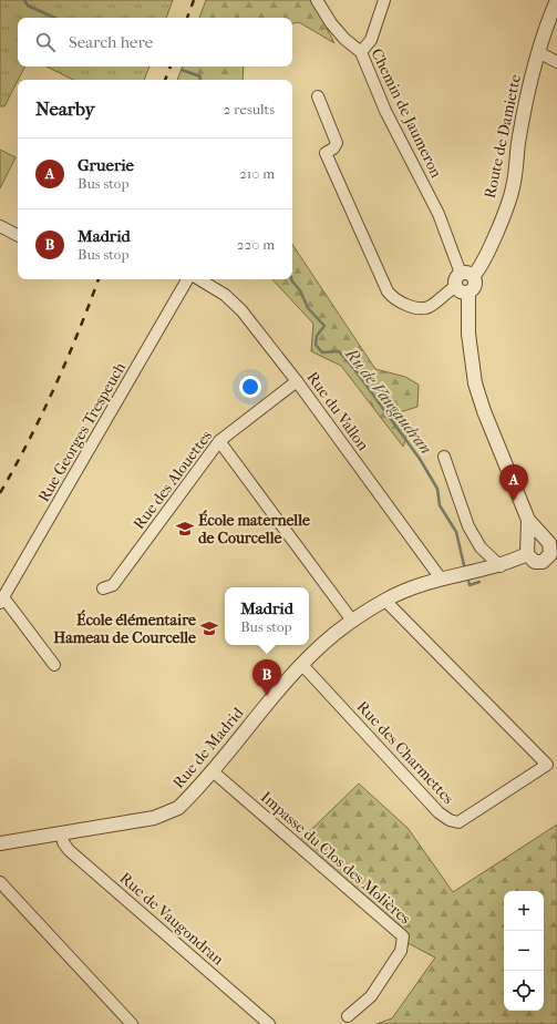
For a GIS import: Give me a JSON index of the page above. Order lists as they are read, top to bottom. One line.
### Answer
{"streets":{"street":["Chemin de Jaumeron","Route de Damiette","Rue du Vallon","Rue Georges Trespeuch","Rue des Alouettes","Rue de Madrid","Rue des Charmettes","Impasse du Clos des Molières","Rue de Vaugondran"]},"crossings":[["Chemin de Jaumeron","Route de Damiette"],["Rue du Vallon","Rue des Alouettes"],["Rue du Vallon","Rue de Madrid"],["Rue de Madrid","Rue des Charmettes"],["Rue de Madrid","Impasse du Clos des Molières"],["Rue de Madrid","Rue de Vaugondran"]],"water":["Ru de Vaugaudran"],"places":{"school or university":["École maternelle de Courcelle","École élémentaire Hameau de Courcelle"]},"page":{"search":"Search here","heading":["Nearby","2 results"],"list":[{"mark":"A","name":"Gruerie","note":"Bus stop","value":"210 m"},{"mark":"B","name":"Madrid","note":"Bus stop","value":"220 m"}],"pins":["A","B"],"popup":["Madrid","Bus stop"],"map_buttons":["+","−"]}}
